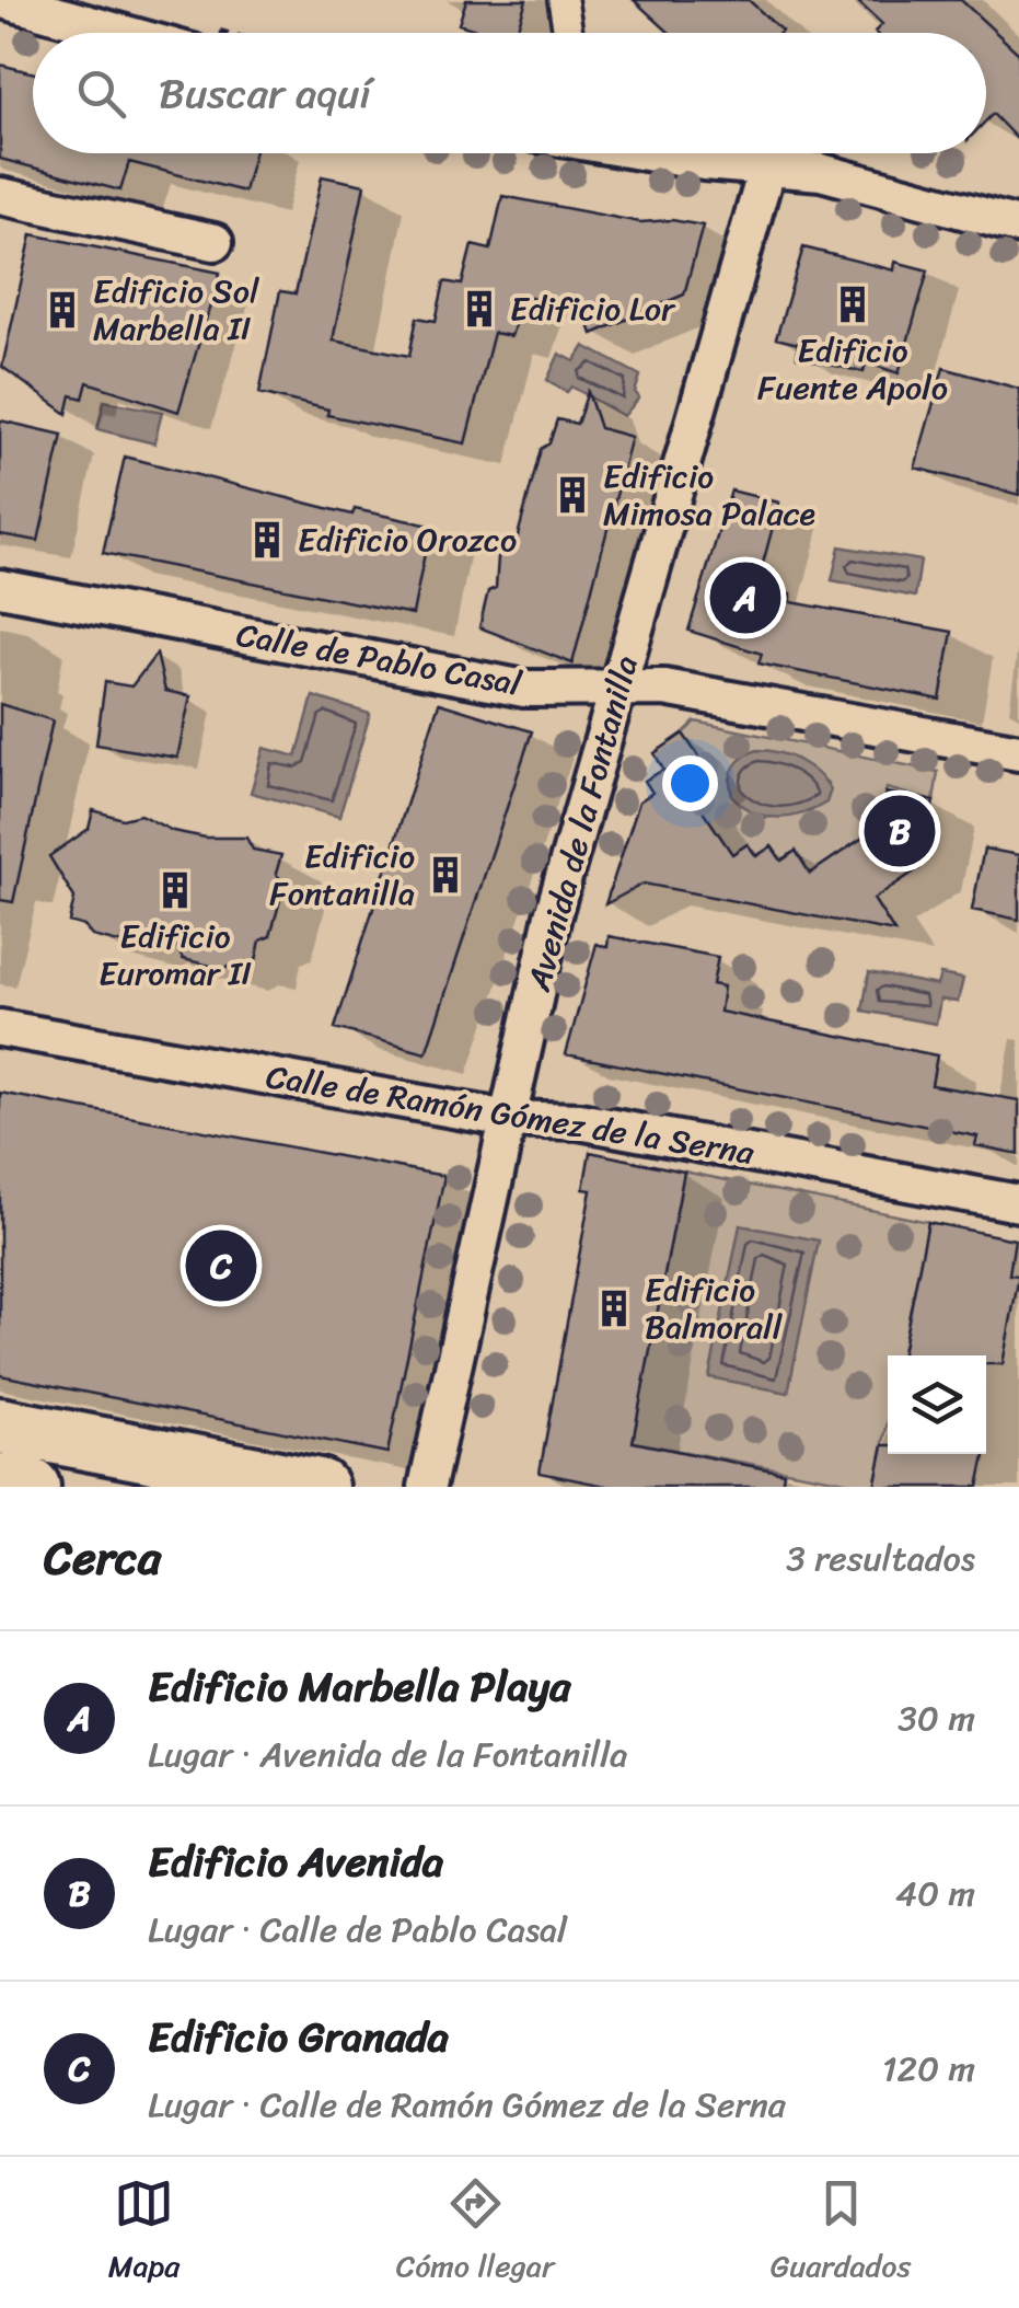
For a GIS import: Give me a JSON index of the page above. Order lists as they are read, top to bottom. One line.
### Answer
{"streets":{"street":["Calle de Pablo Casal","Avenida de la Fontanilla","Calle de Ramón Gómez de la Serna"]},"crossings":[["Calle de Pablo Casal","Avenida de la Fontanilla"],["Avenida de la Fontanilla","Calle de Ramón Gómez de la Serna"]],"places":{"building":["Edificio Fuente Apolo","Edificio Lor","Edificio Sol Marbella II","Edificio Mimosa Palace","Edificio Orozco","Edificio Fontanilla","Edificio Euromar II","Edificio Balmorall"]},"page":{"search":"Buscar aquí","pins":["A","B","C"],"heading":["Cerca","3 resultados"],"list":[{"mark":"A","name":"Edificio Marbella Playa","note":"Lugar · Avenida de la Fontanilla","value":"30 m"},{"mark":"B","name":"Edificio Avenida","note":"Lugar · Calle de Pablo Casal","value":"40 m"},{"mark":"C","name":"Edificio Granada","note":"Lugar · Calle de Ramón Gómez de la Serna","value":"120 m"}],"nav":["Mapa","Cómo llegar","Guardados"]}}
